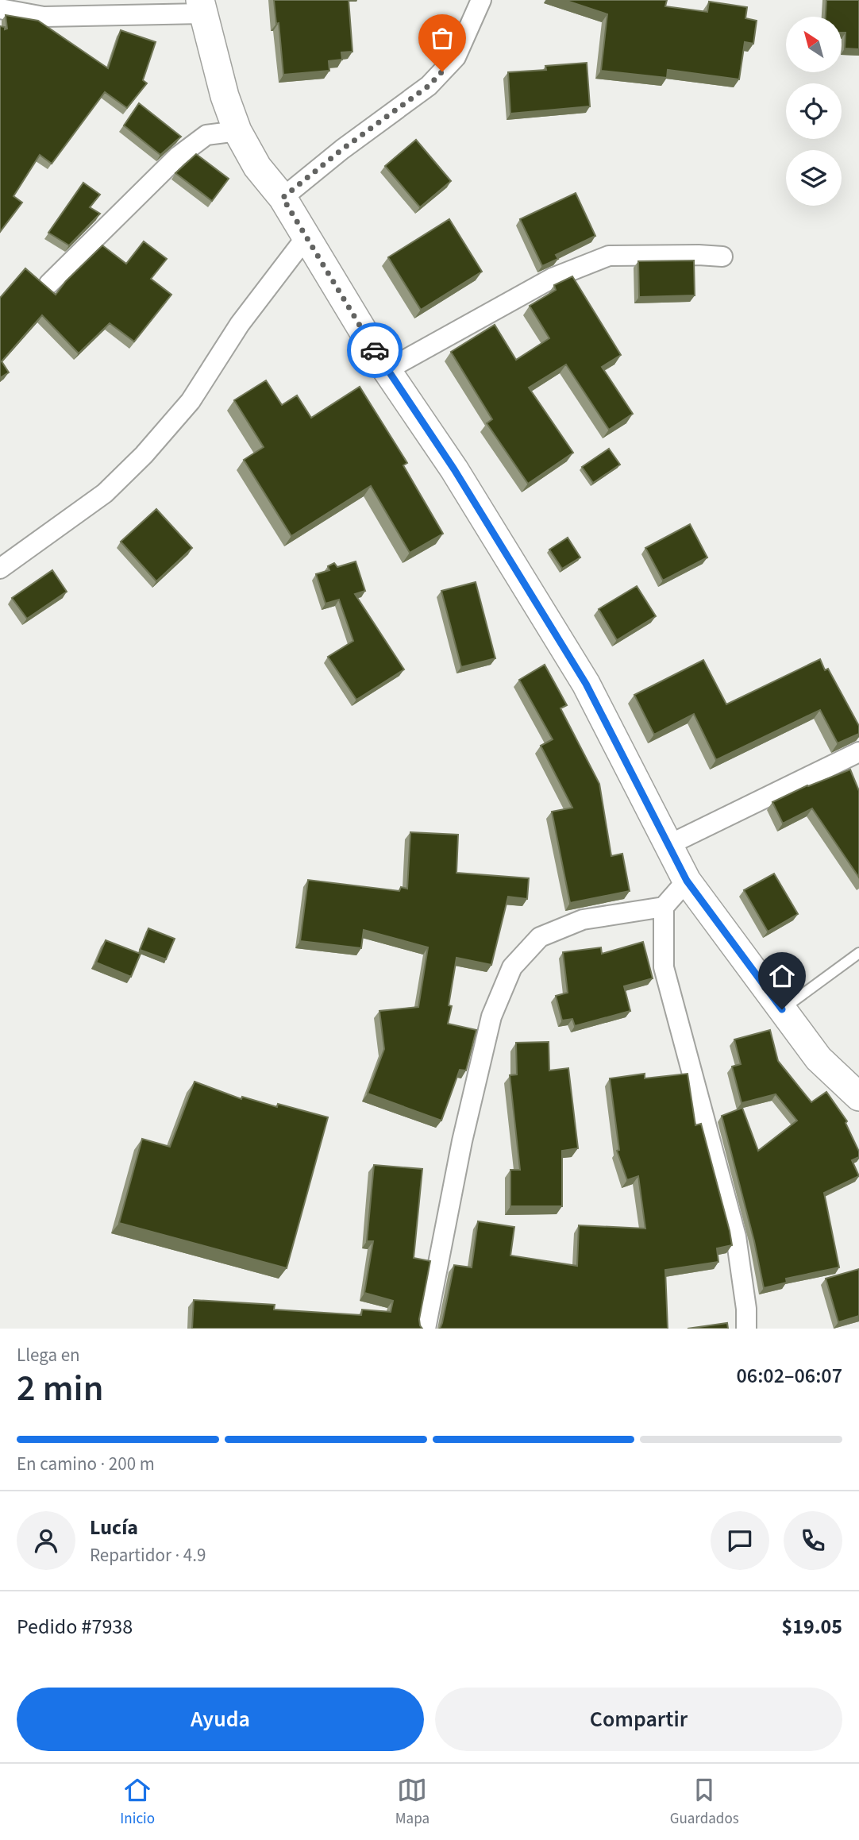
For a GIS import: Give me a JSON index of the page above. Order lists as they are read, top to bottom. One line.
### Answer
{"north":"top left","page":{"heading":["2 min","Llega en","06:02–06:07"],"panel":["Lucía","Repartidor · 4.9","Pedido #7938","$19.05"],"bar":"En camino · 200 m","buttons":["Ayuda","Compartir"],"tabs":["Inicio","Mapa","Guardados"]}}
